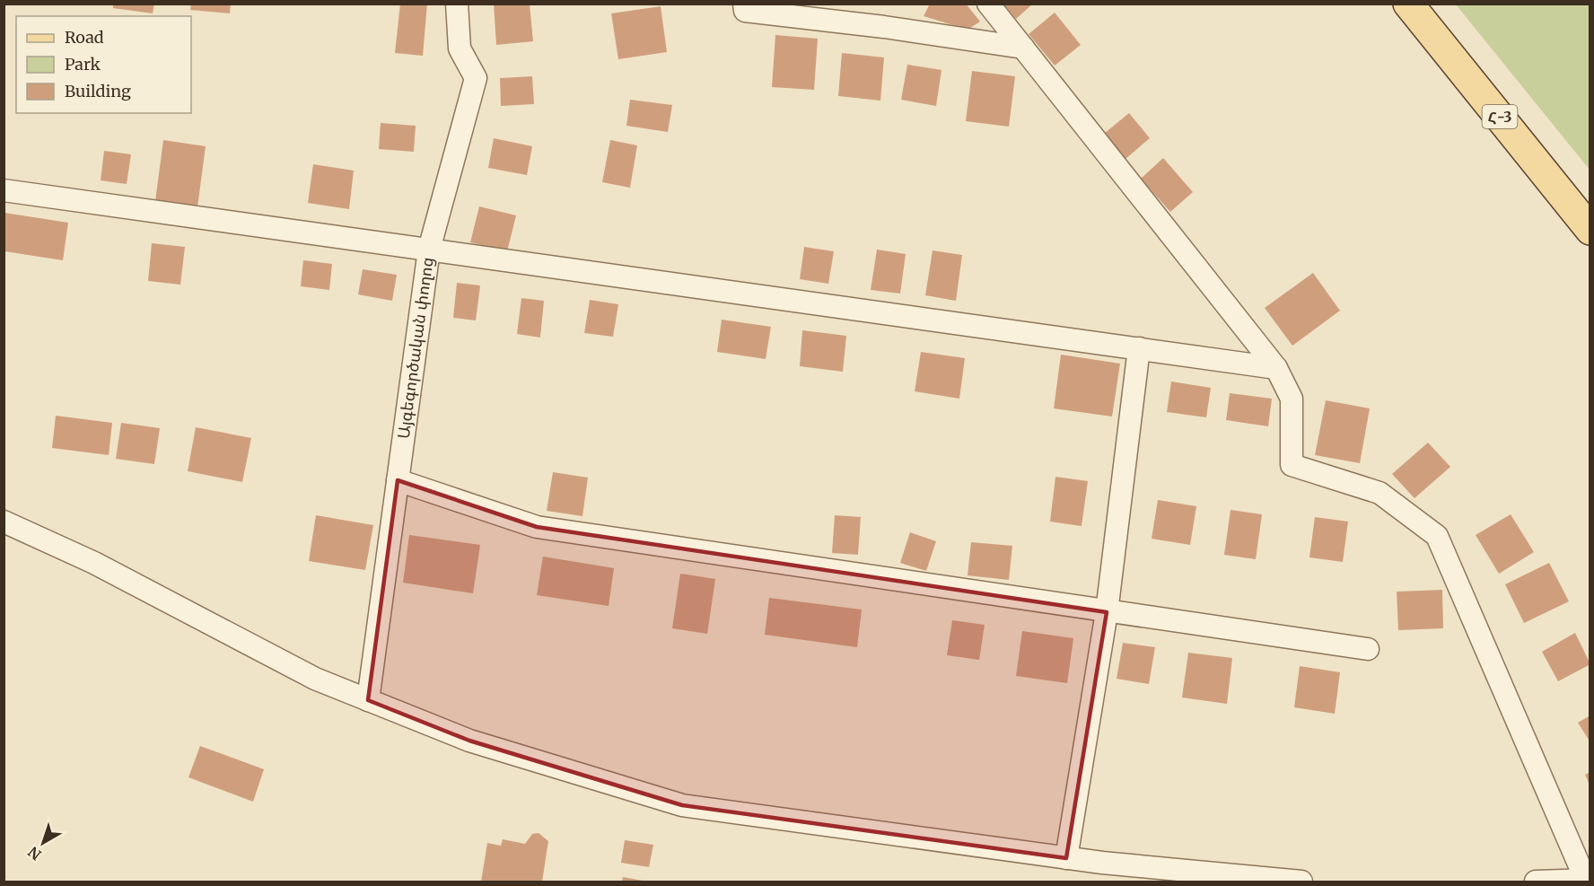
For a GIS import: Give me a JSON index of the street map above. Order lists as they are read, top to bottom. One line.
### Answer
{"streets":{"main road":["Հ-3"],"street":["Այգեգործական փողոց"]},"legend":["Road","Park","Building"],"north":"bottom left"}
